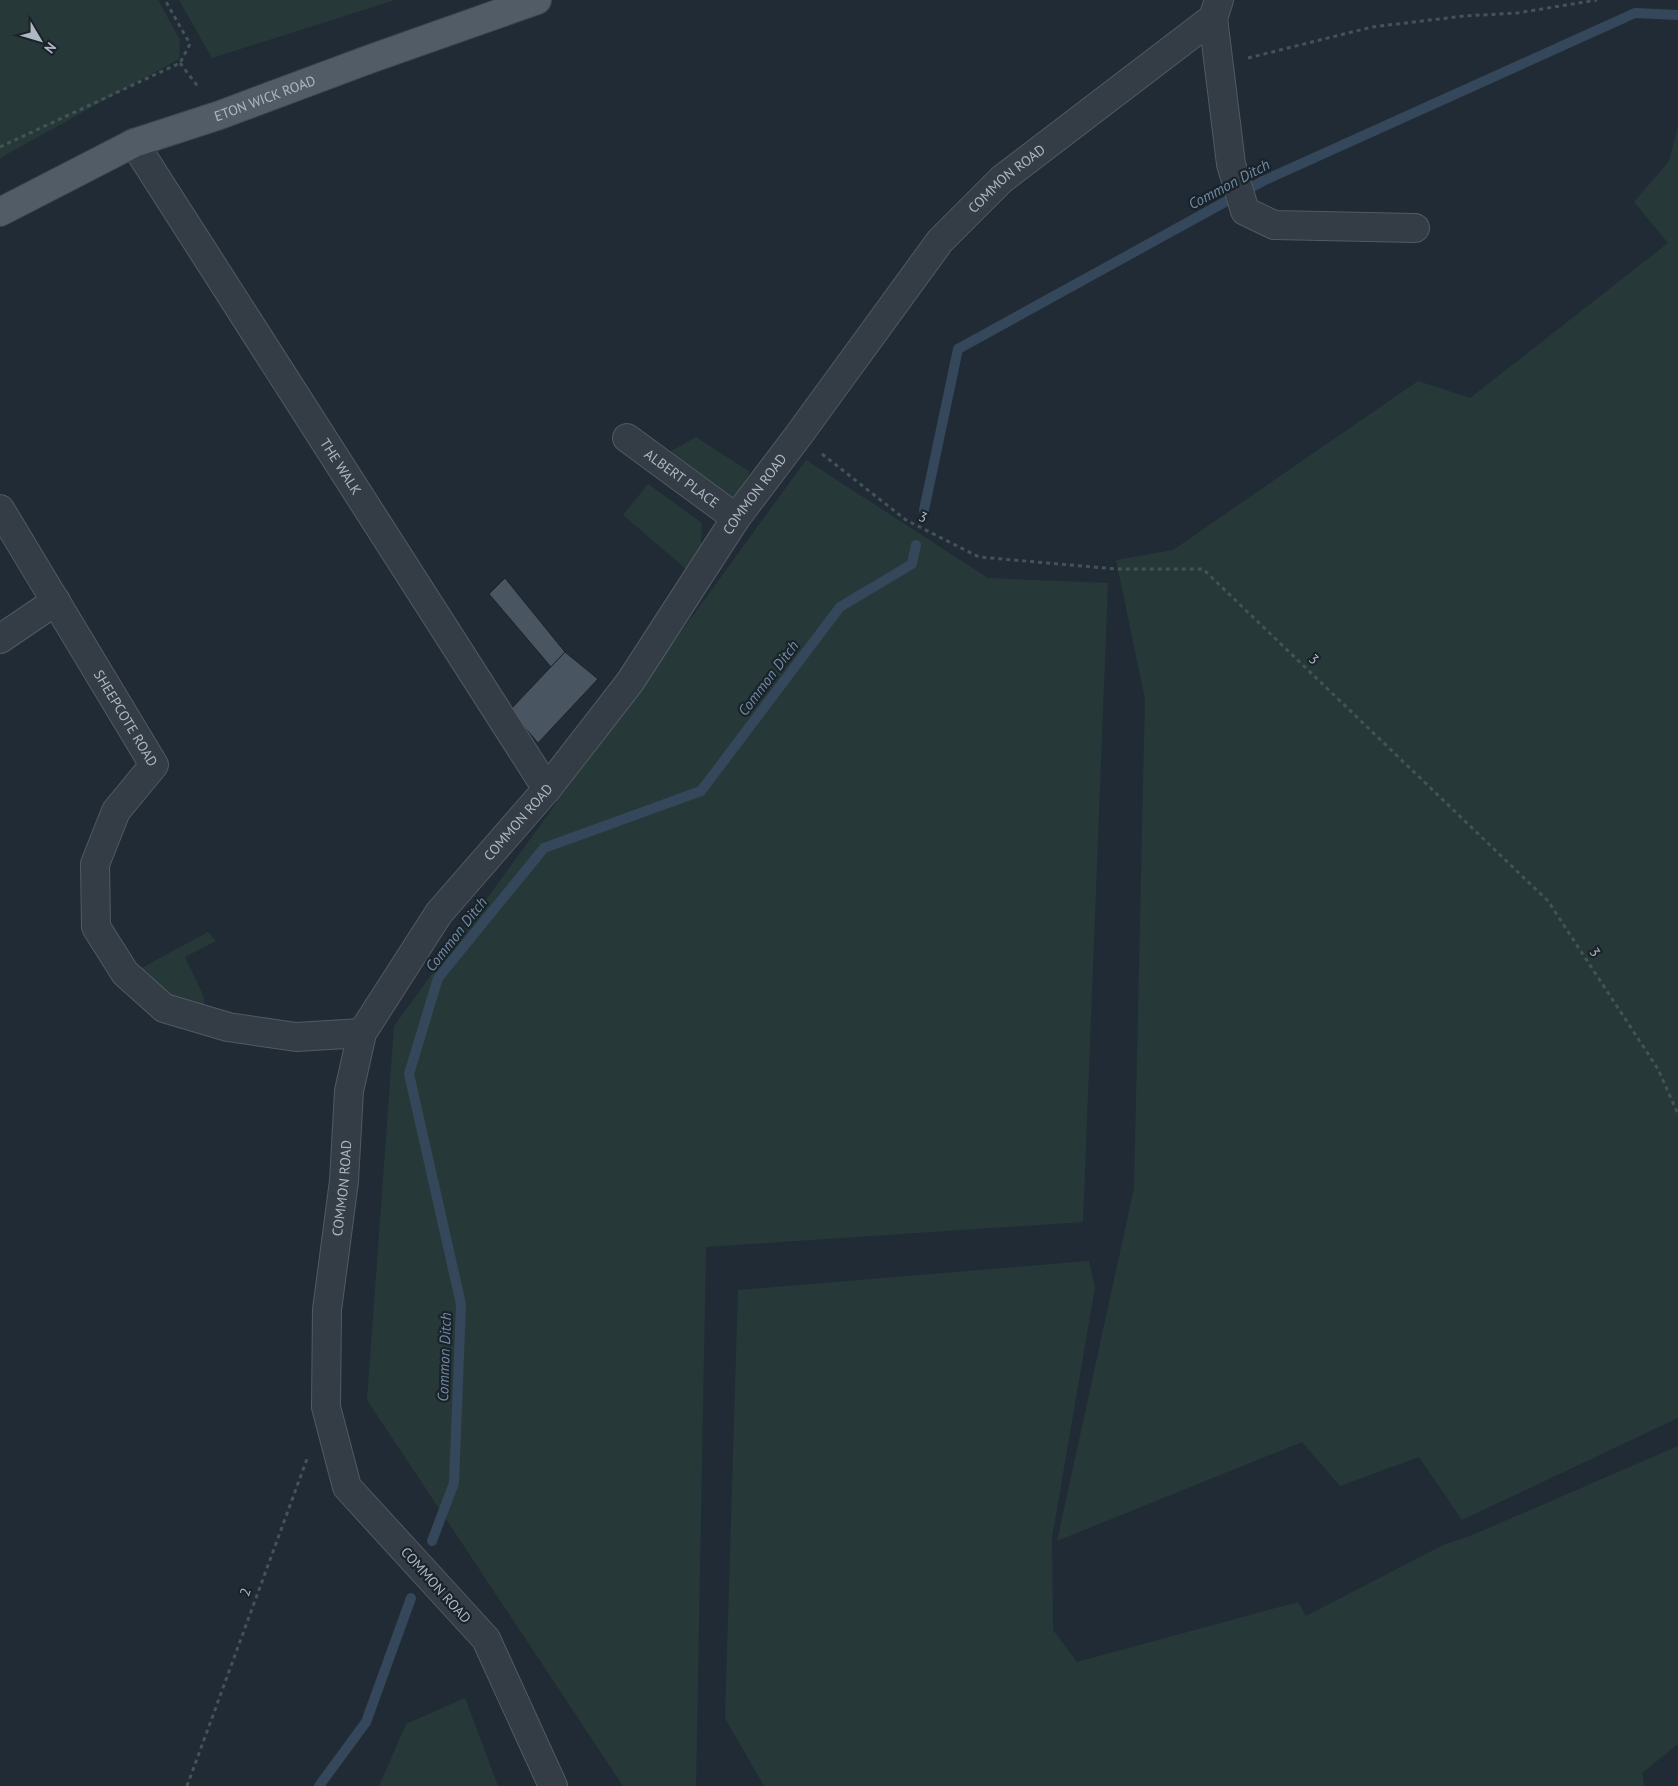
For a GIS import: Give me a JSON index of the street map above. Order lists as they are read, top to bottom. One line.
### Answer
{"streets":{"main road":["ETON WICK ROAD"],"street":["COMMON ROAD","THE WALK","ALBERT PLACE","SHEEPCOTE ROAD"],"path":["3","2"]},"crossings":[["ETON WICK ROAD","THE WALK"],["COMMON ROAD","THE WALK"],["COMMON ROAD","ALBERT PLACE"],["COMMON ROAD","3"],["COMMON ROAD","SHEEPCOTE ROAD"]],"water":["Common Ditch"],"north":"bottom right"}
